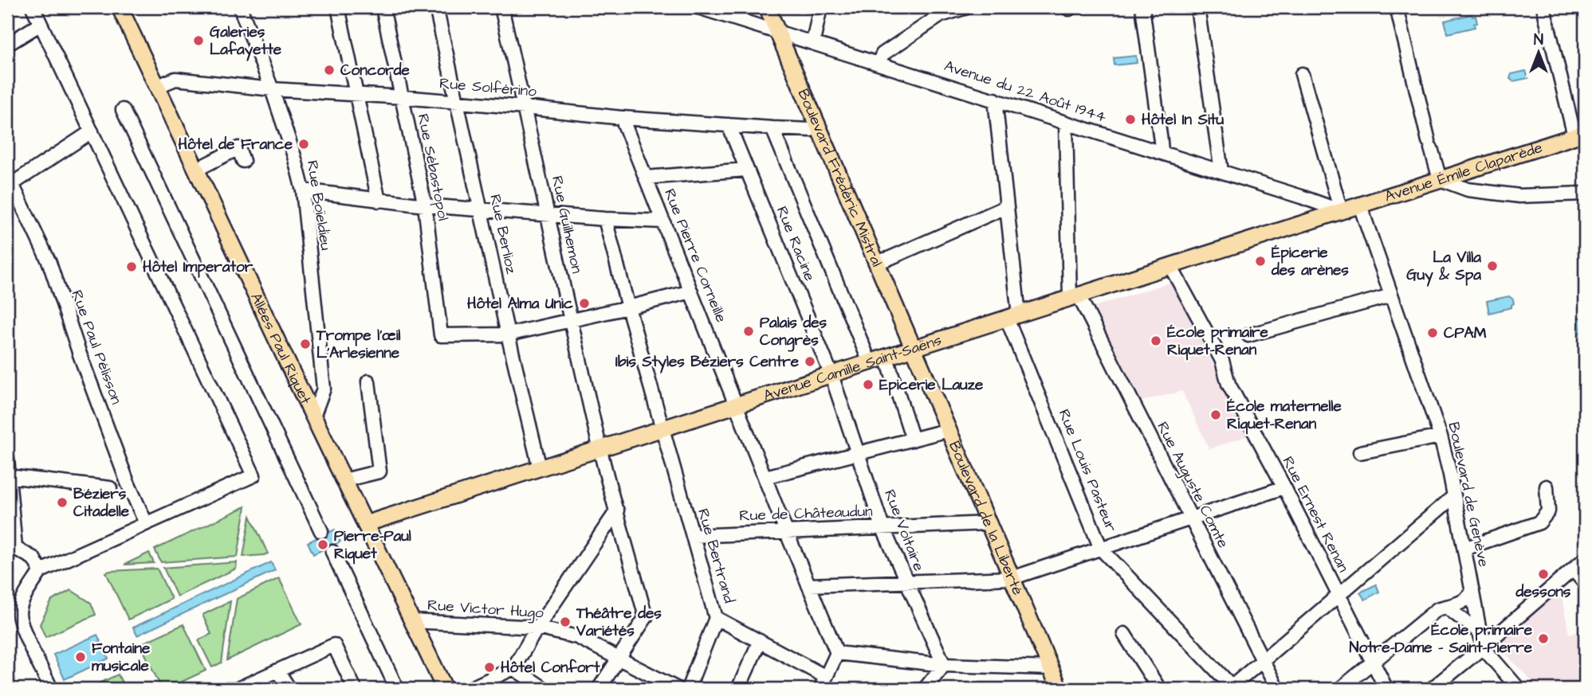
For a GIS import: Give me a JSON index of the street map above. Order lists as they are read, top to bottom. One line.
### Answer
{"streets":{"main road":["Avenue Émile Claparède","Boulevard Frédéric Mistral","Allées Paul Riquet","Avenue Camille Saint-Saëns","Boulevard de la Liberté"],"street":["Rue Solférino","Avenue du 22 Août 1944","Rue Sébastopol","Rue Boïeldieu","Rue Guilhemon","Rue Berlioz","Rue Racine","Rue Pierre Corneille","Rue Paul Pélisson","Rue Louis Pasteur","Rue Auguste Comte","Boulevard de Genève","Rue de Châteaudun","Rue Ernest Renan","Rue Voltaire","Rue Bertrand","Rue Victor Hugo"]},"crossings":[["Rue Solférino","Rue Sébastopol"],["Rue Solférino","Boulevard Frédéric Mistral"],["Rue Solférino","Rue Boïeldieu"],["Rue Solférino","Rue Guilhemon"],["Rue Solférino","Rue Berlioz"],["Rue Solférino","Rue Racine"],["Rue Solférino","Rue Pierre Corneille"],["Rue Solférino","Allées Paul Riquet"],["Avenue du 22 Août 1944","Avenue Émile Claparède"],["Avenue du 22 Août 1944","Boulevard Frédéric Mistral"],["Avenue du 22 Août 1944","Avenue Camille Saint-Saëns"],["Avenue du 22 Août 1944","Rue Louis Pasteur"],["Rue Sébastopol","Rue Berlioz"],["Avenue Émile Claparède","Avenue Camille Saint-Saëns"],["Avenue Émile Claparède","Boulevard de Genève"],["Boulevard Frédéric Mistral","Avenue Camille Saint-Saëns"],["Boulevard Frédéric Mistral","Boulevard de la Liberté"],["Rue Boïeldieu","Allées Paul Riquet"],["Rue Guilhemon","Avenue Camille Saint-Saëns"],["Rue Guilhemon","Rue Victor Hugo"],["Rue Berlioz","Avenue Camille Saint-Saëns"],["Rue Racine","Avenue Camille Saint-Saëns"],["Rue Racine","Rue Voltaire"],["Rue Pierre Corneille","Avenue Camille Saint-Saëns"],["Rue Pierre Corneille","Rue de Châteaudun"],["Allées Paul Riquet","Avenue Camille Saint-Saëns"],["Allées Paul Riquet","Rue Victor Hugo"],["Avenue Camille Saint-Saëns","Rue Louis Pasteur"],["Avenue Camille Saint-Saëns","Rue Auguste Comte"],["Avenue Camille Saint-Saëns","Rue Ernest Renan"],["Avenue Camille Saint-Saëns","Boulevard de la Liberté"],["Avenue Camille Saint-Saëns","Rue Voltaire"],["Avenue Camille Saint-Saëns","Rue Bertrand"],["Rue de Châteaudun","Boulevard de la Liberté"],["Rue de Châteaudun","Rue Voltaire"],["Rue de Châteaudun","Rue Bertrand"]],"places":["Galeries Lafayette","Concorde","Hôtel In Situ","Hôtel de France","Épicerie des arènes","La Villa Guy & Spa","Hôtel Imperator","Hôtel Alma Unic","Palais des Congrès","CPAM","École primaire Riquet-Renan","Trompe l’œil L’Arlesienne","Ibis Styles Béziers Centre","Epicerie Lauze","École maternelle Riquet-Renan","Béziers Citadelle","Pierre-Paul Riquet","dessons","Théâtre des Variétés","École primaire Notre-Dame - Saint-Pierre","Fontaine musicale","Hôtel Confort"],"north":"top"}
